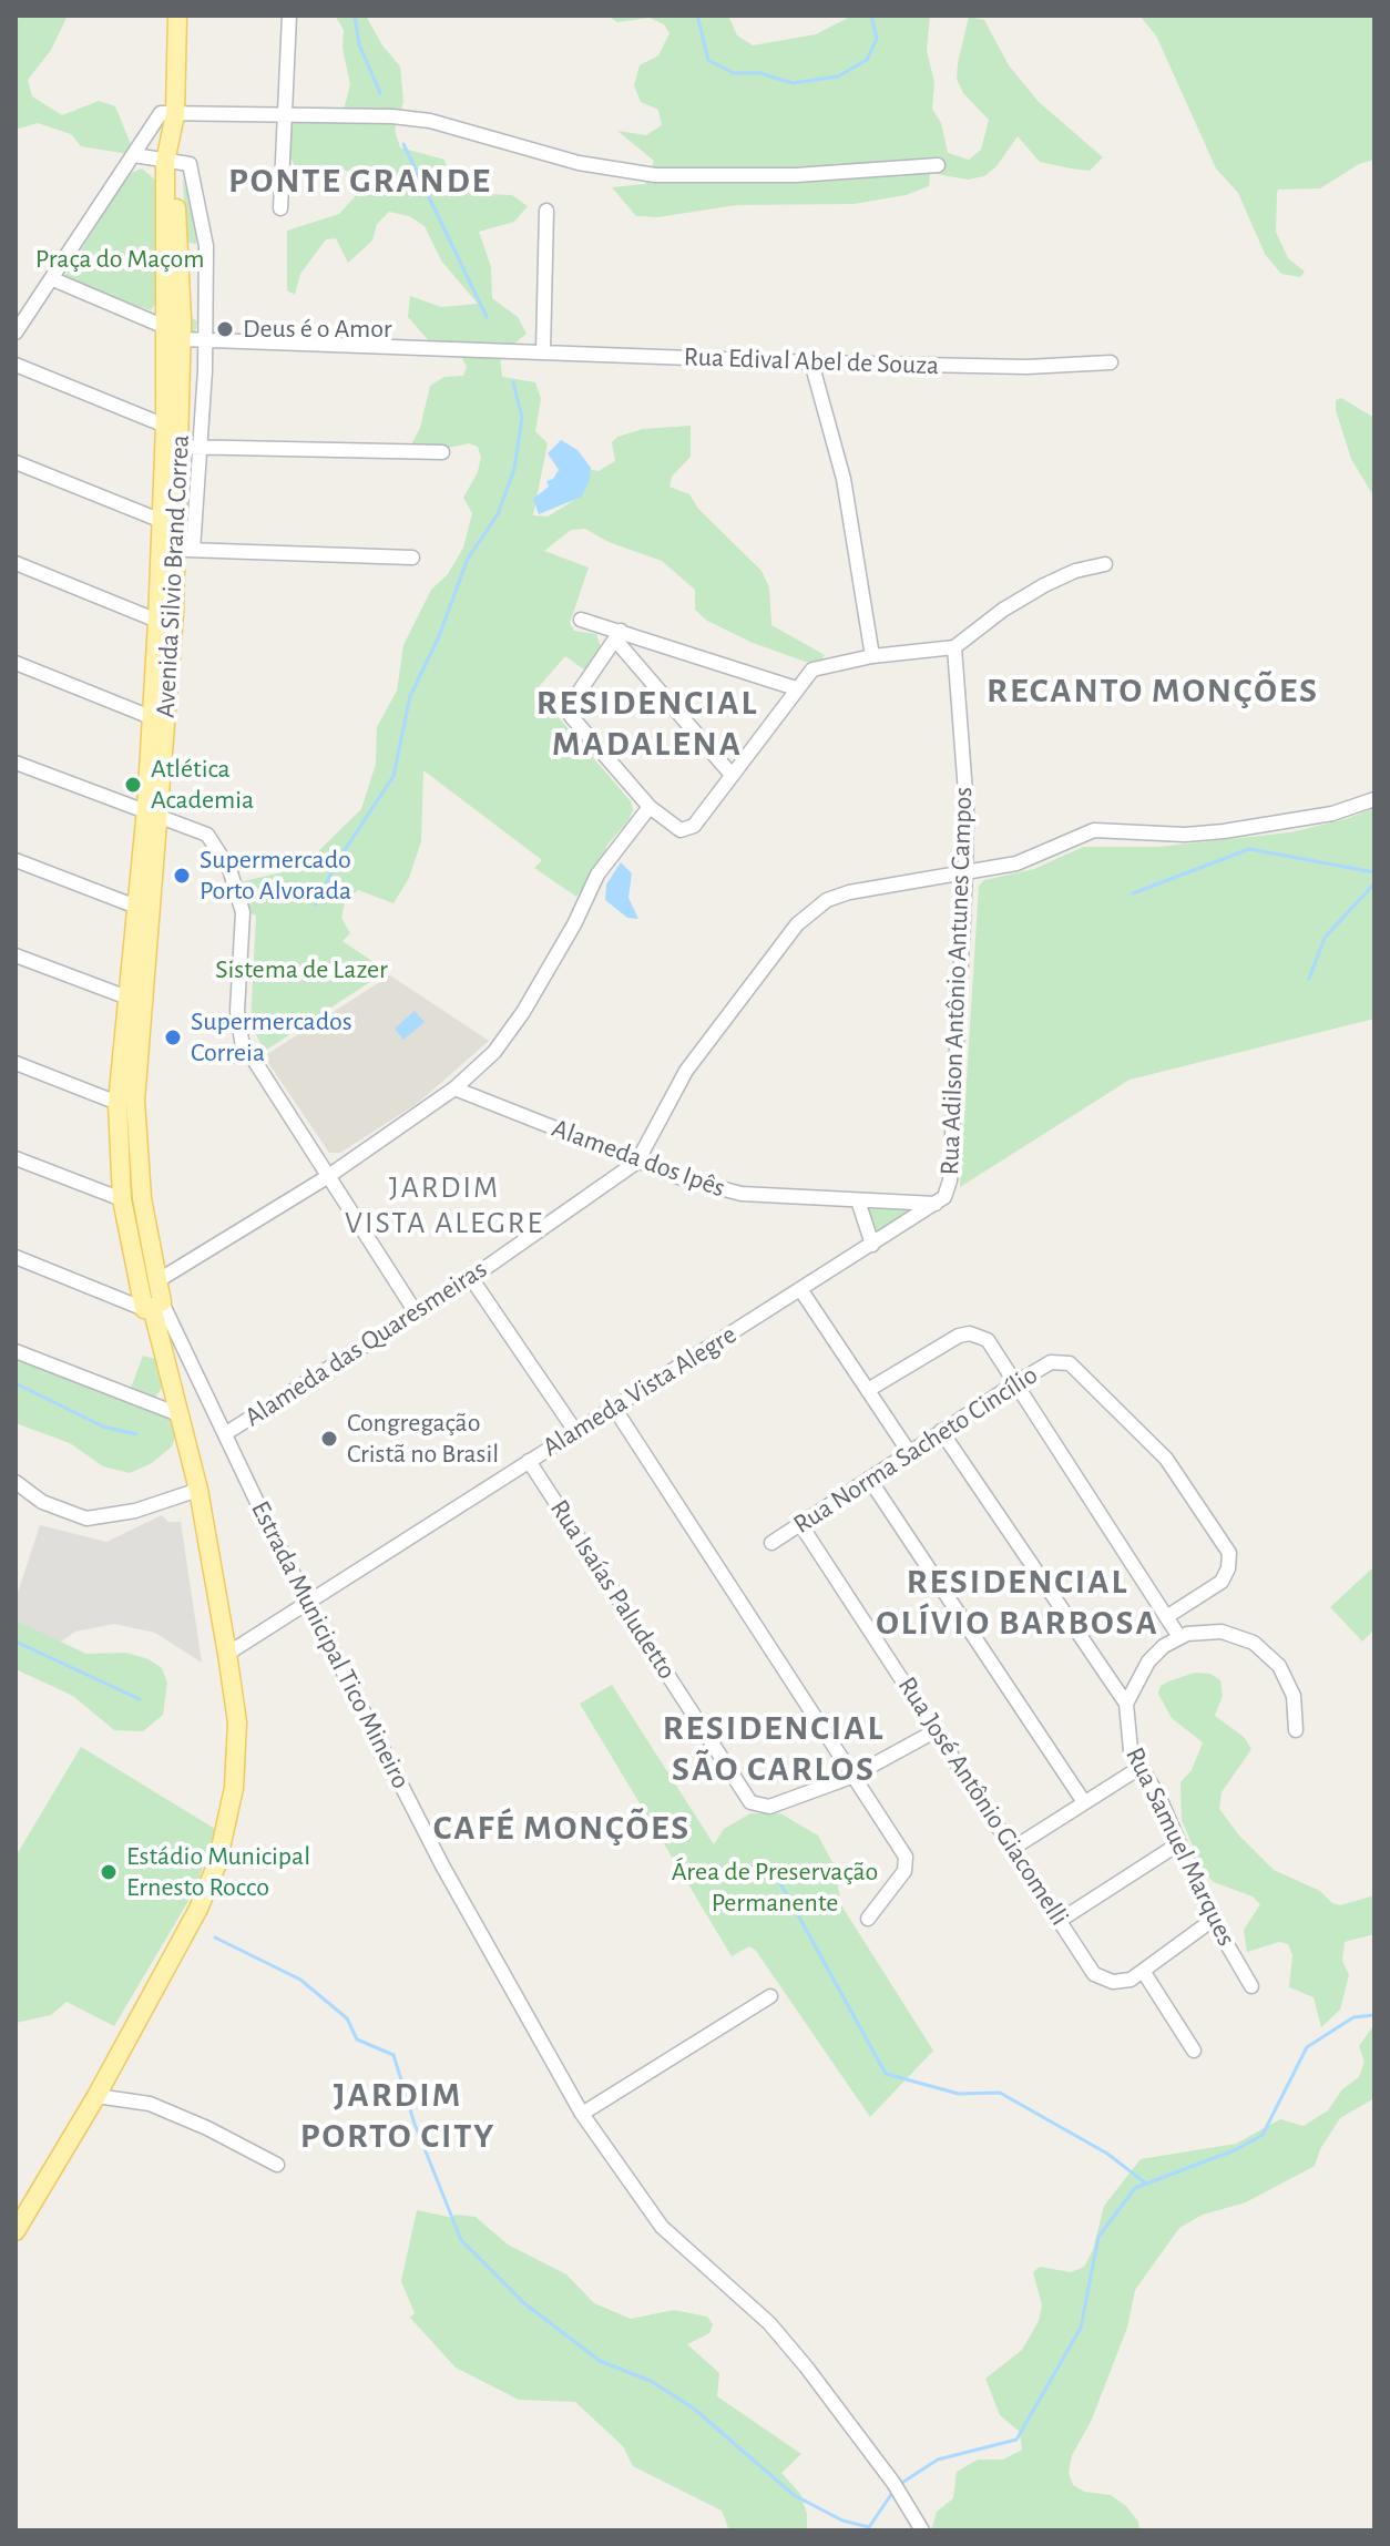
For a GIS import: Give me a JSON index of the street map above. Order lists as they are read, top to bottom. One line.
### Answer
{"streets":{"main road":["Avenida Silvio Brand Correa"],"street":["Rua Edival Abel de Souza","Rua Adilson Antônio Antunes Campos","Alameda dos Ipês","Alameda das Quaresmeiras","Alameda Vista Alegre","Rua Norma Sacheto Cincílio","Rua Isaías Paludetto","Estrada Municipal Tico Mineiro","Rua José Antônio Giacomelli","Rua Samuel Marques"]},"crossings":[["Rua Edival Abel de Souza","Avenida Silvio Brand Correa"],["Avenida Silvio Brand Correa","Estrada Municipal Tico Mineiro"],["Rua Adilson Antônio Antunes Campos","Alameda dos Ipês"],["Rua Adilson Antônio Antunes Campos","Alameda Vista Alegre"],["Alameda dos Ipês","Alameda das Quaresmeiras"],["Alameda dos Ipês","Alameda Vista Alegre"],["Alameda das Quaresmeiras","Estrada Municipal Tico Mineiro"],["Alameda Vista Alegre","Rua Isaías Paludetto"],["Alameda Vista Alegre","Estrada Municipal Tico Mineiro"],["Rua Norma Sacheto Cincílio","Rua José Antônio Giacomelli"]],"districts":["PONTE GRANDE","RECANTO MONÇÕES","RESIDENCIAL MADALENA","JARDIM VISTA ALEGRE","RESIDENCIAL OLÍVIO BARBOSA","RESIDENCIAL SÃO CARLOS","CAFÉ MONÇÕES","JARDIM PORTO CITY"],"parks":["Praça do Maçom","Sistema de Lazer","Área de Preservação Permanente"],"places":["Deus é o Amor","Atlética Academia","Supermercado Porto Alvorada","Supermercados Correia","Congregação Cristã no Brasil","Estádio Municipal Ernesto Rocco"]}
